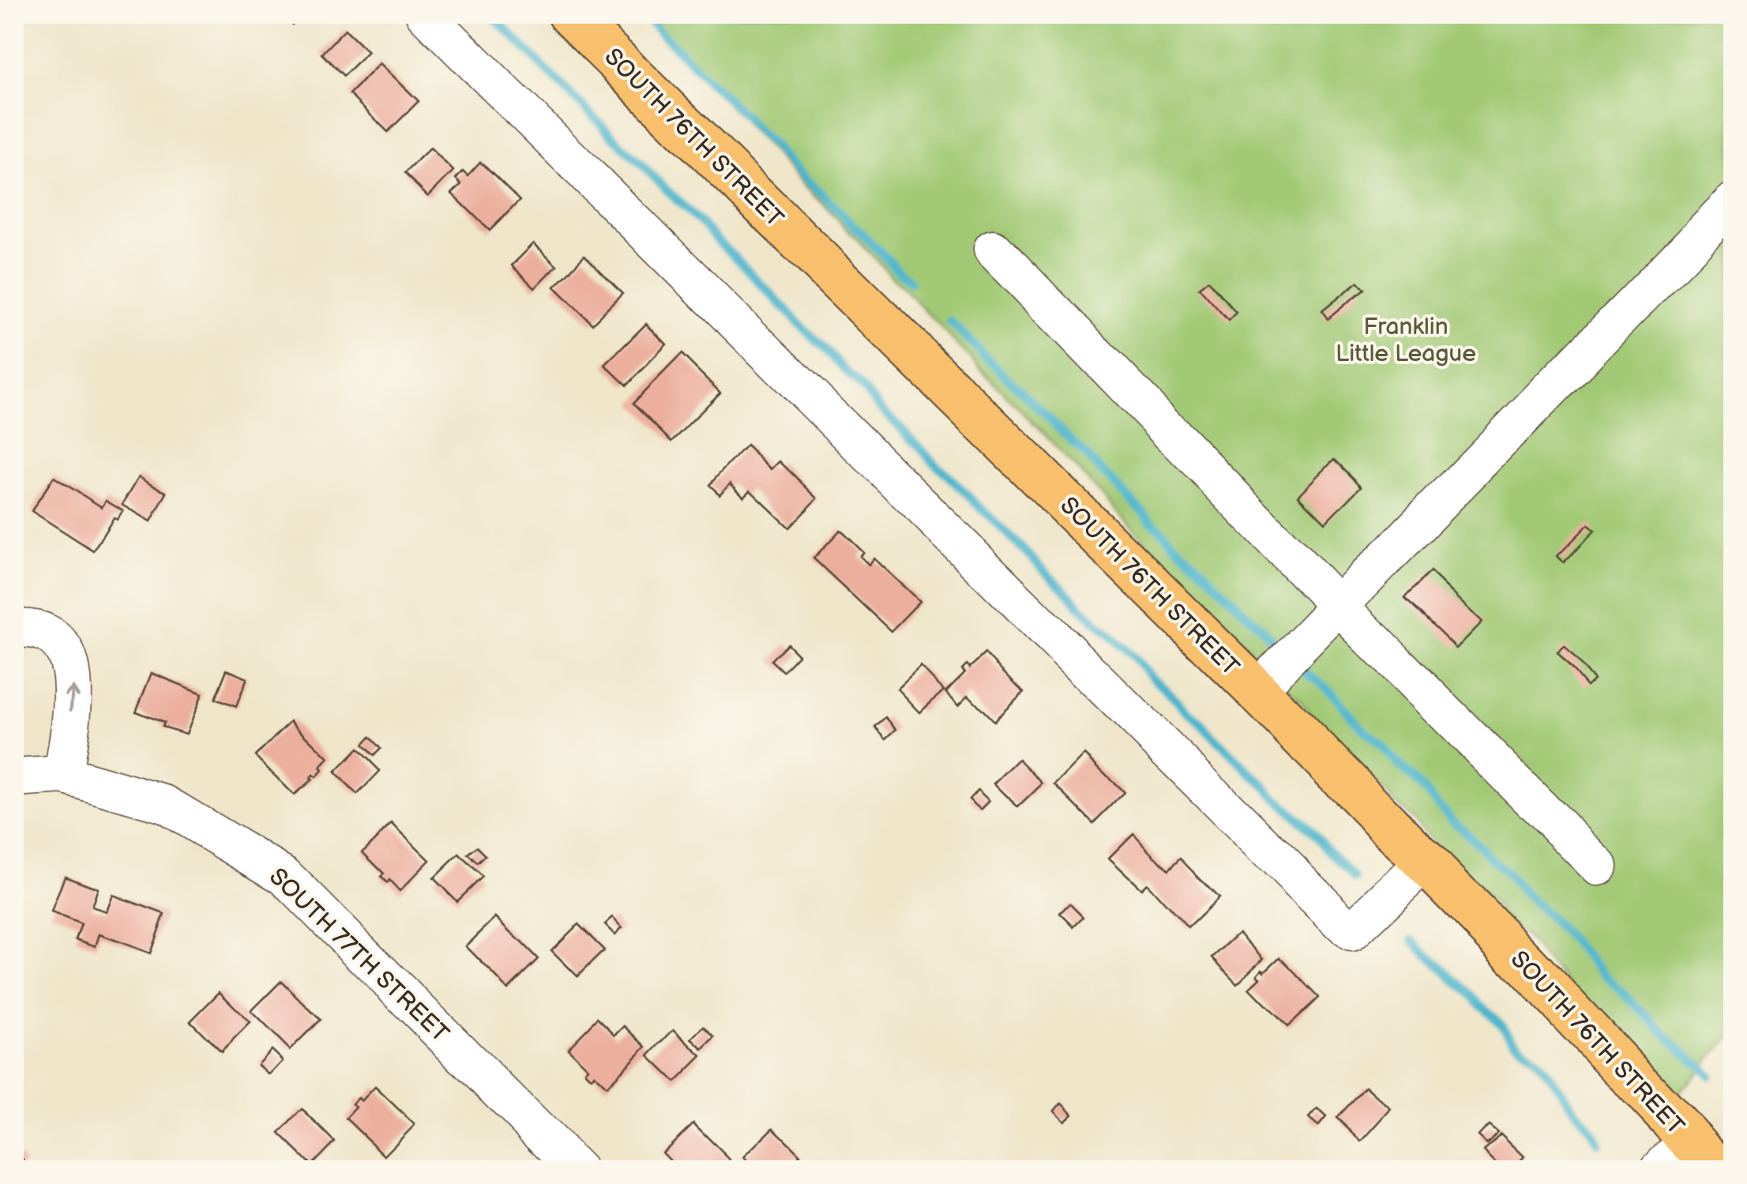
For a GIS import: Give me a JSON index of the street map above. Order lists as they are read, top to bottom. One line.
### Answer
{"streets":{"main road":["SOUTH 76TH STREET"],"street":["SOUTH 77TH STREET"]},"parks":["Franklin Little League"]}
